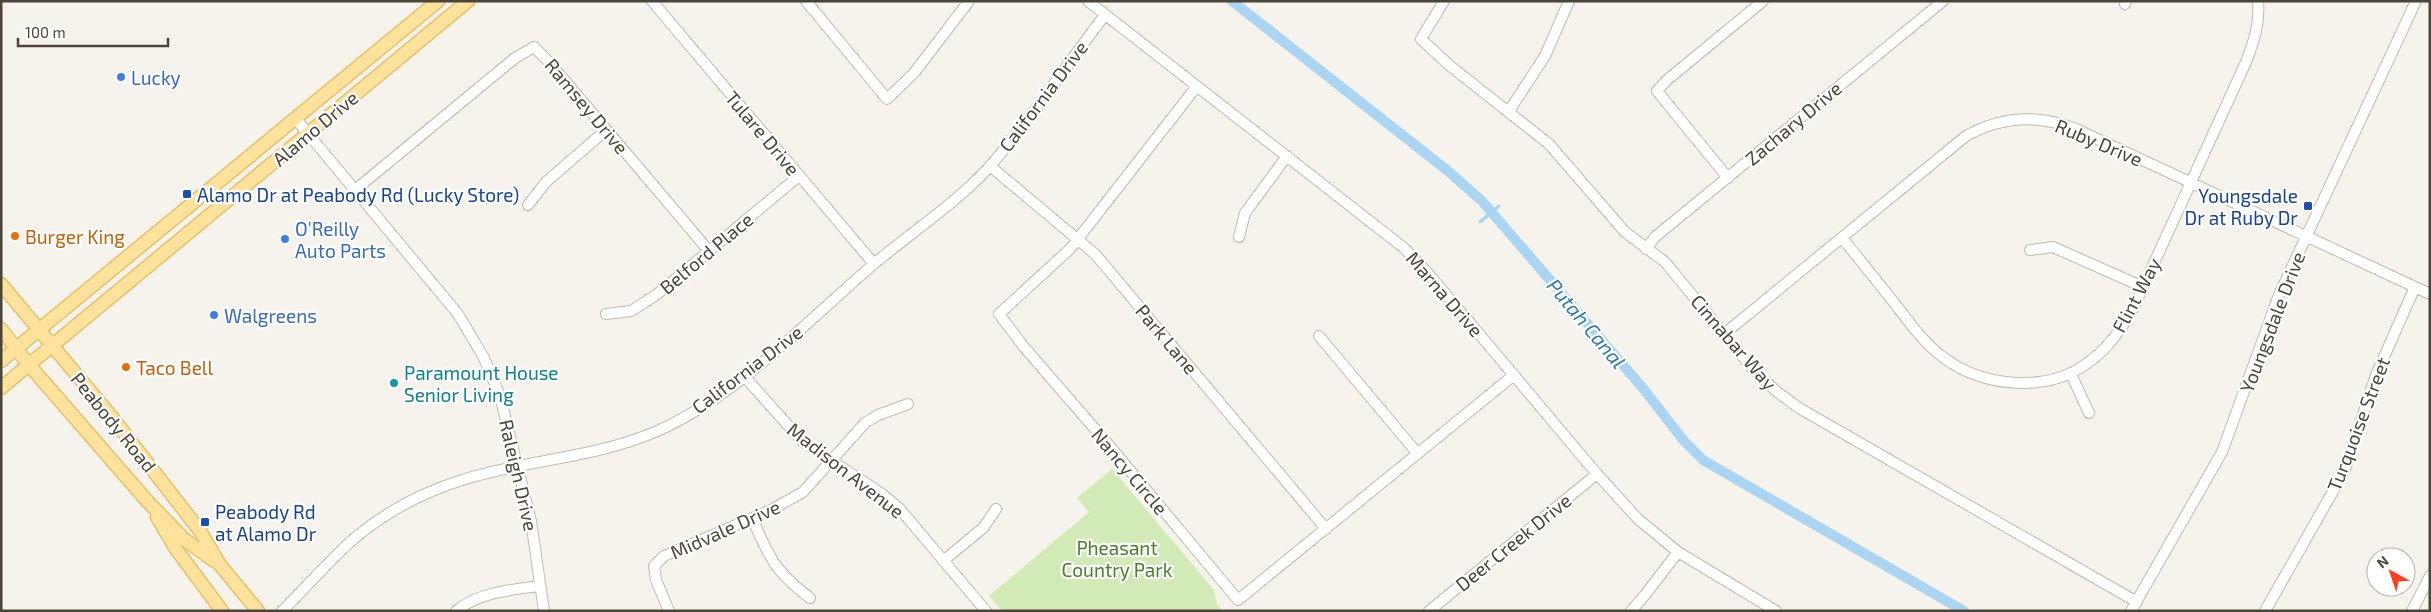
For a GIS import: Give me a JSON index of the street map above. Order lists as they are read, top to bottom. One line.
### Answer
{"streets":{"main road":["Alamo Drive","Peabody Road"],"street":["California Drive","Ramsey Drive","Zachary Drive","Tulare Drive","Ruby Drive","Belford Place","Marna Drive","Flint Way","Youngsdale Drive","Park Lane","Cinnabar Way","Turquoise Street","Madison Avenue","Nancy Circle","Raleigh Drive","Midvale Drive","Deer Creek Drive"]},"crossings":[["California Drive","Tulare Drive"],["California Drive","Marna Drive"],["California Drive","Park Lane"],["California Drive","Madison Avenue"],["California Drive","Raleigh Drive"],["Ramsey Drive","Belford Place"],["Ramsey Drive","Raleigh Drive"],["Zachary Drive","Cinnabar Way"],["Alamo Drive","Peabody Road"],["Alamo Drive","Raleigh Drive"],["Tulare Drive","Belford Place"],["Ruby Drive","Flint Way"],["Ruby Drive","Youngsdale Drive"],["Ruby Drive","Cinnabar Way"],["Ruby Drive","Turquoise Street"],["Marna Drive","Nancy Circle"],["Marna Drive","Deer Creek Drive"],["Youngsdale Drive","Cinnabar Way"],["Park Lane","Nancy Circle"],["Madison Avenue","Midvale Drive"]],"water":["Putah Canal"],"parks":["Pheasant Country Park"],"places":{"other":["Lucky","Burger King","O'Reilly Auto Parts","Walgreens","Taco Bell","Paramount House Senior Living"],"transit":["Alamo Dr at Peabody Rd (Lucky Store)","Youngsdale Dr at Ruby Dr","Peabody Rd at Alamo Dr"]},"scale_bar":"100 m","north":"top left"}
